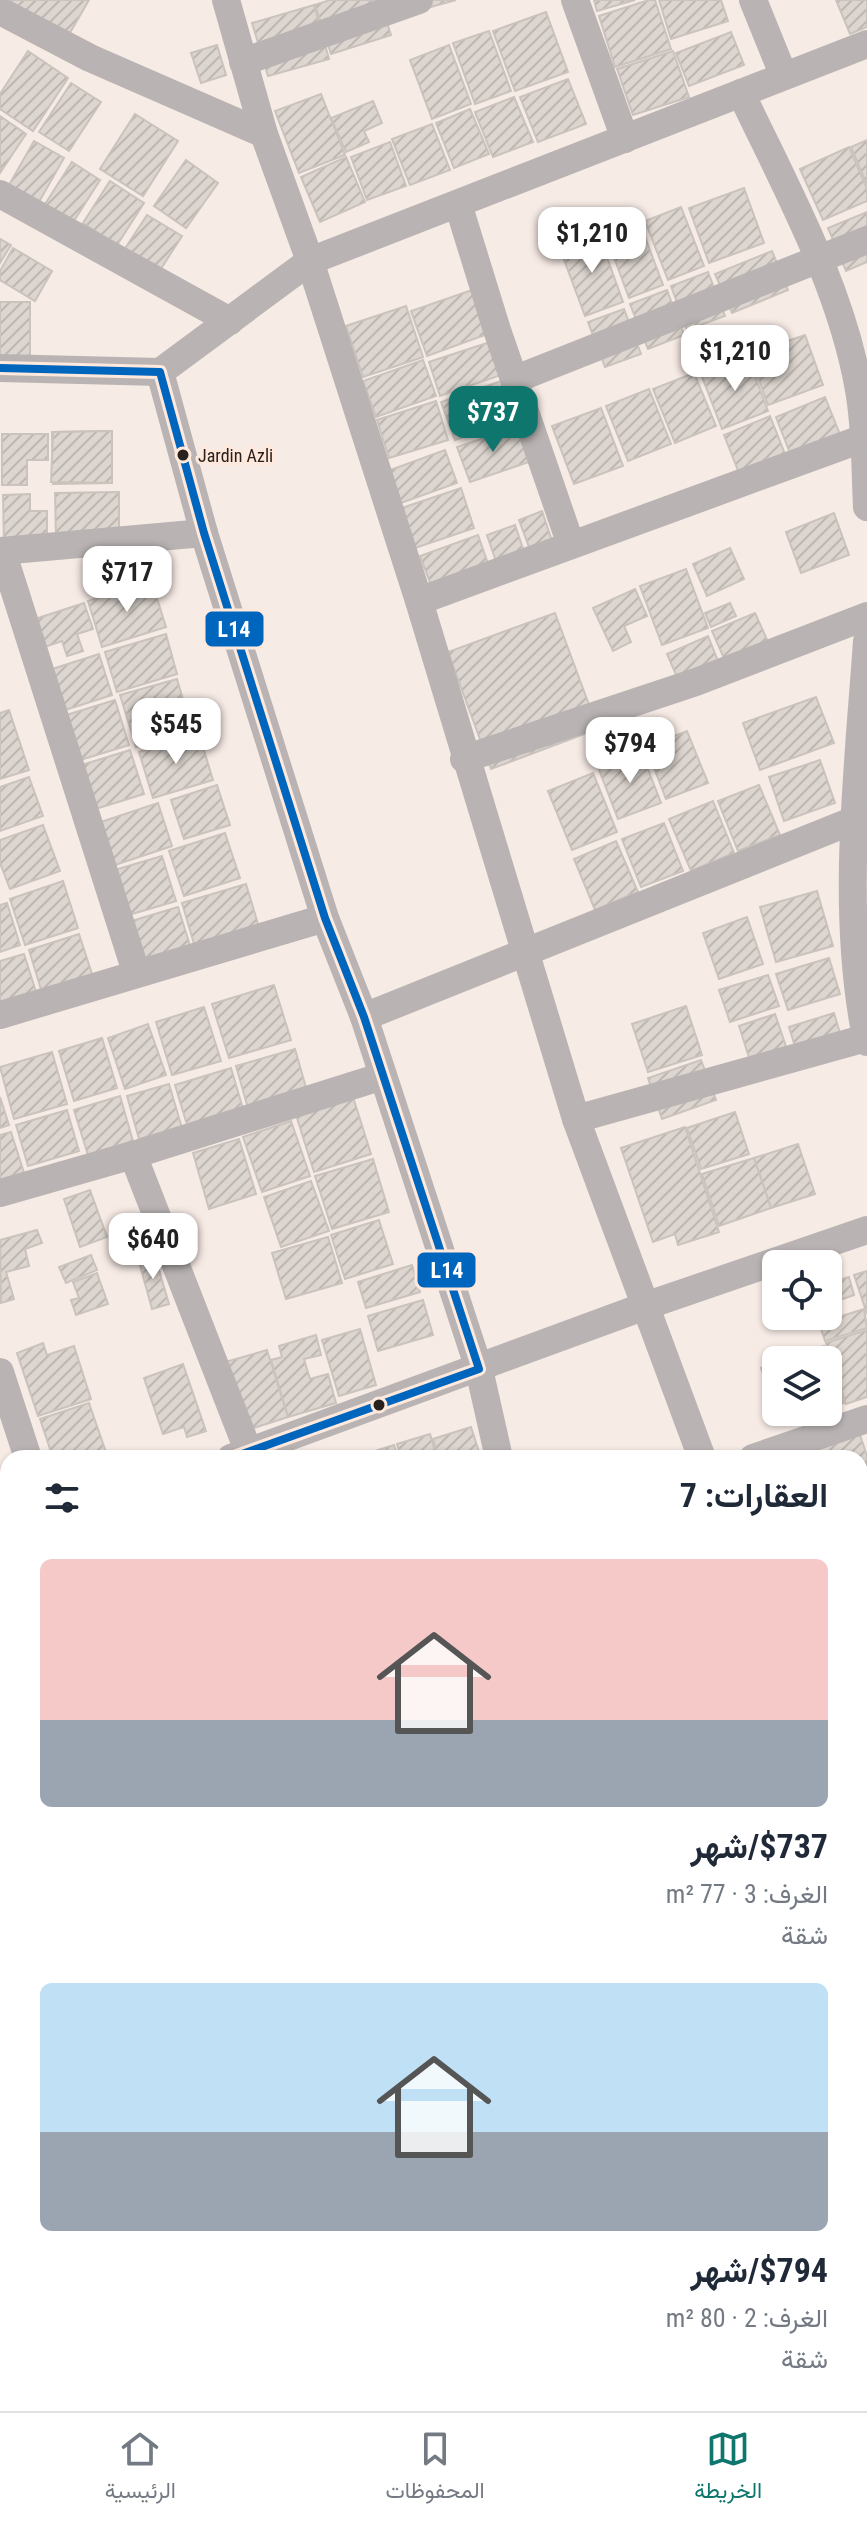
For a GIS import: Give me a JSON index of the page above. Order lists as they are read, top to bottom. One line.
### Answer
{"places":["Jardin Azli"],"lines":["transit line L14"],"page":{"price":["$1,210","$1,210","$737","$717","$545","$794","$640"],"heading":"العقارات: 7","list":[{"name":"$737/شهر","note":"الغرف: 3 · 77 m² · شقة"},{"name":"$794/شهر","note":"الغرف: 2 · 80 m² · شقة"}],"tabs":["الخريطة","المحفوظات","الرئيسية"]}}
